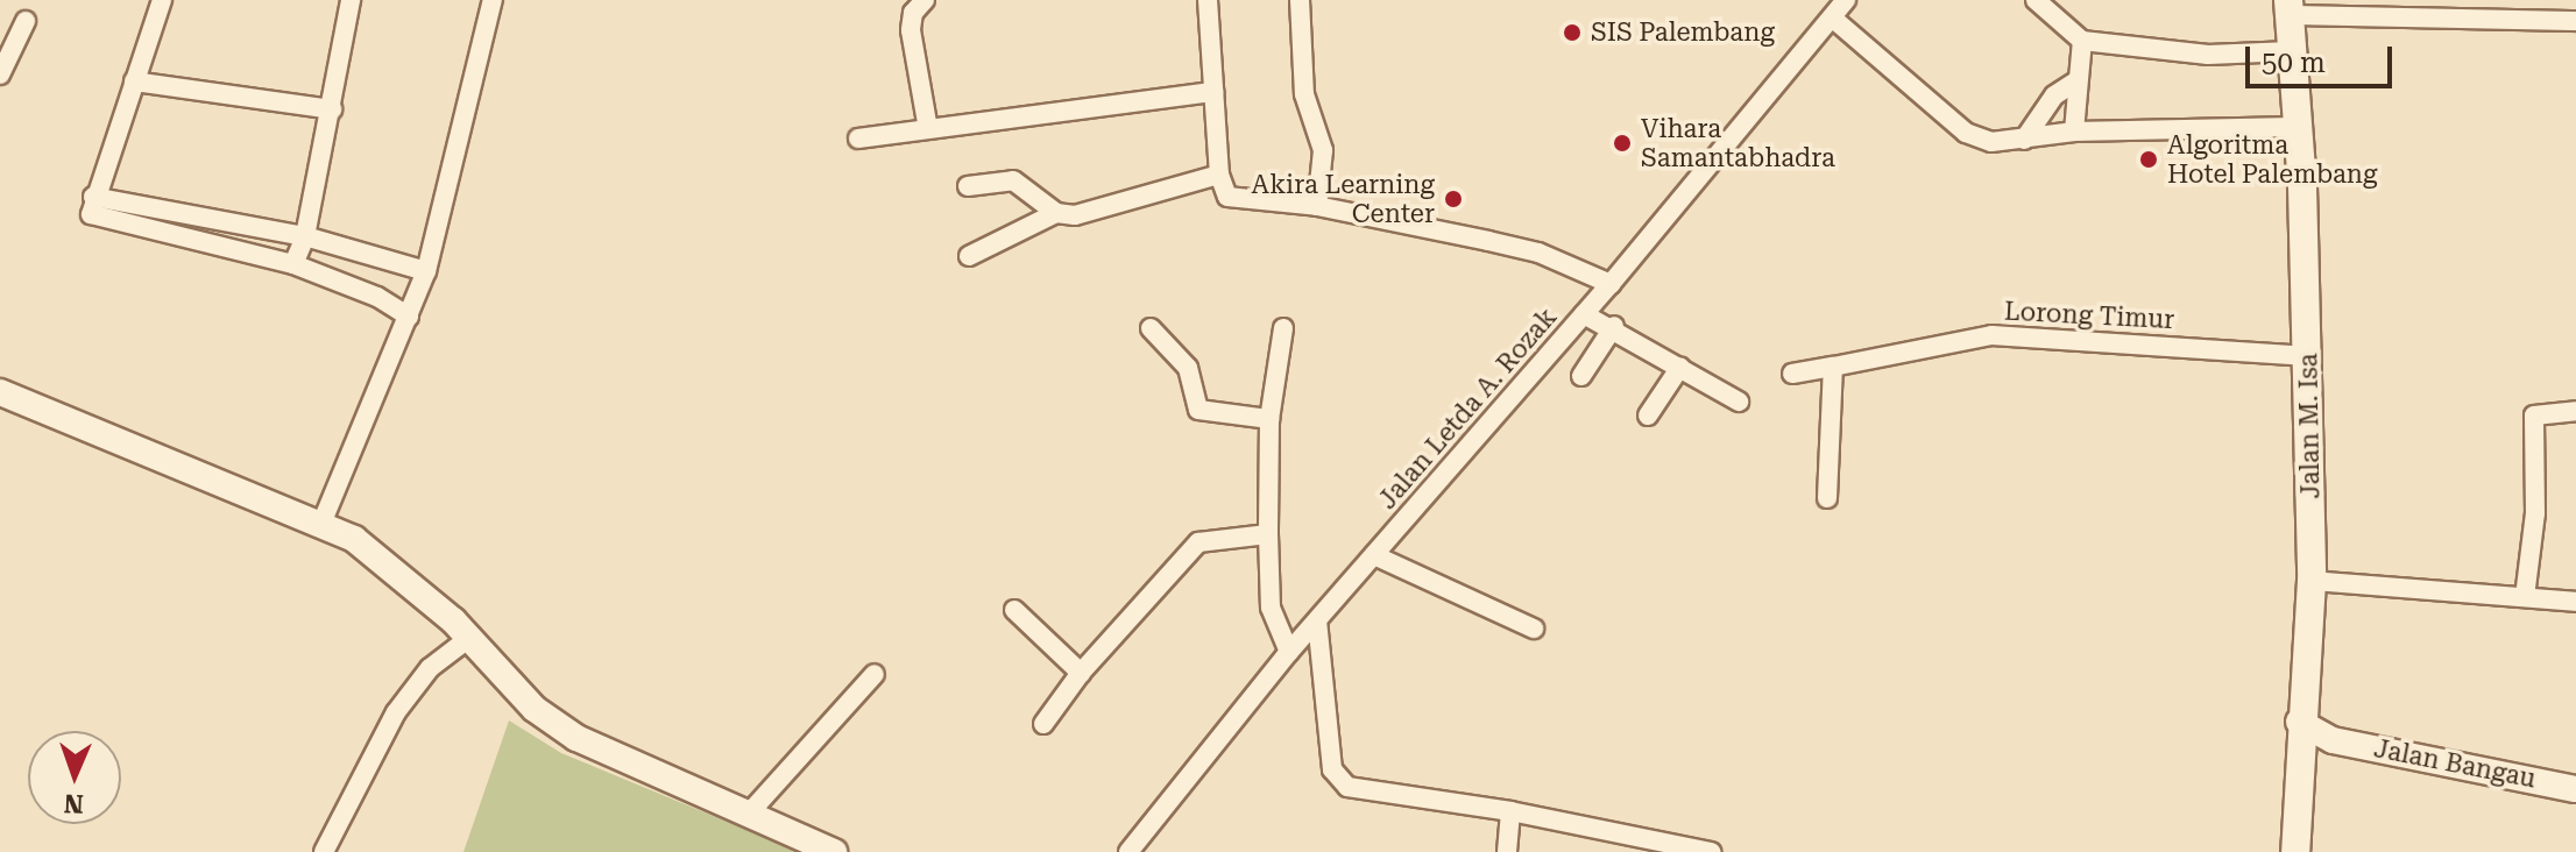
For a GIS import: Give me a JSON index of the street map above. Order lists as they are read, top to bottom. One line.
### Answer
{"streets":{"main road":["Jalan M. Isa"],"street":["Lorong Timur","Jalan Letda A. Rozak","Jalan Bangau"]},"crossings":[["Lorong Timur","Jalan M. Isa"],["Jalan M. Isa","Jalan Bangau"]],"places":["SIS Palembang","Vihara Samantabhadra","Algoritma Hotel Palembang","Akira Learning Center"],"scale_bar":"50 m","north":"bottom"}
